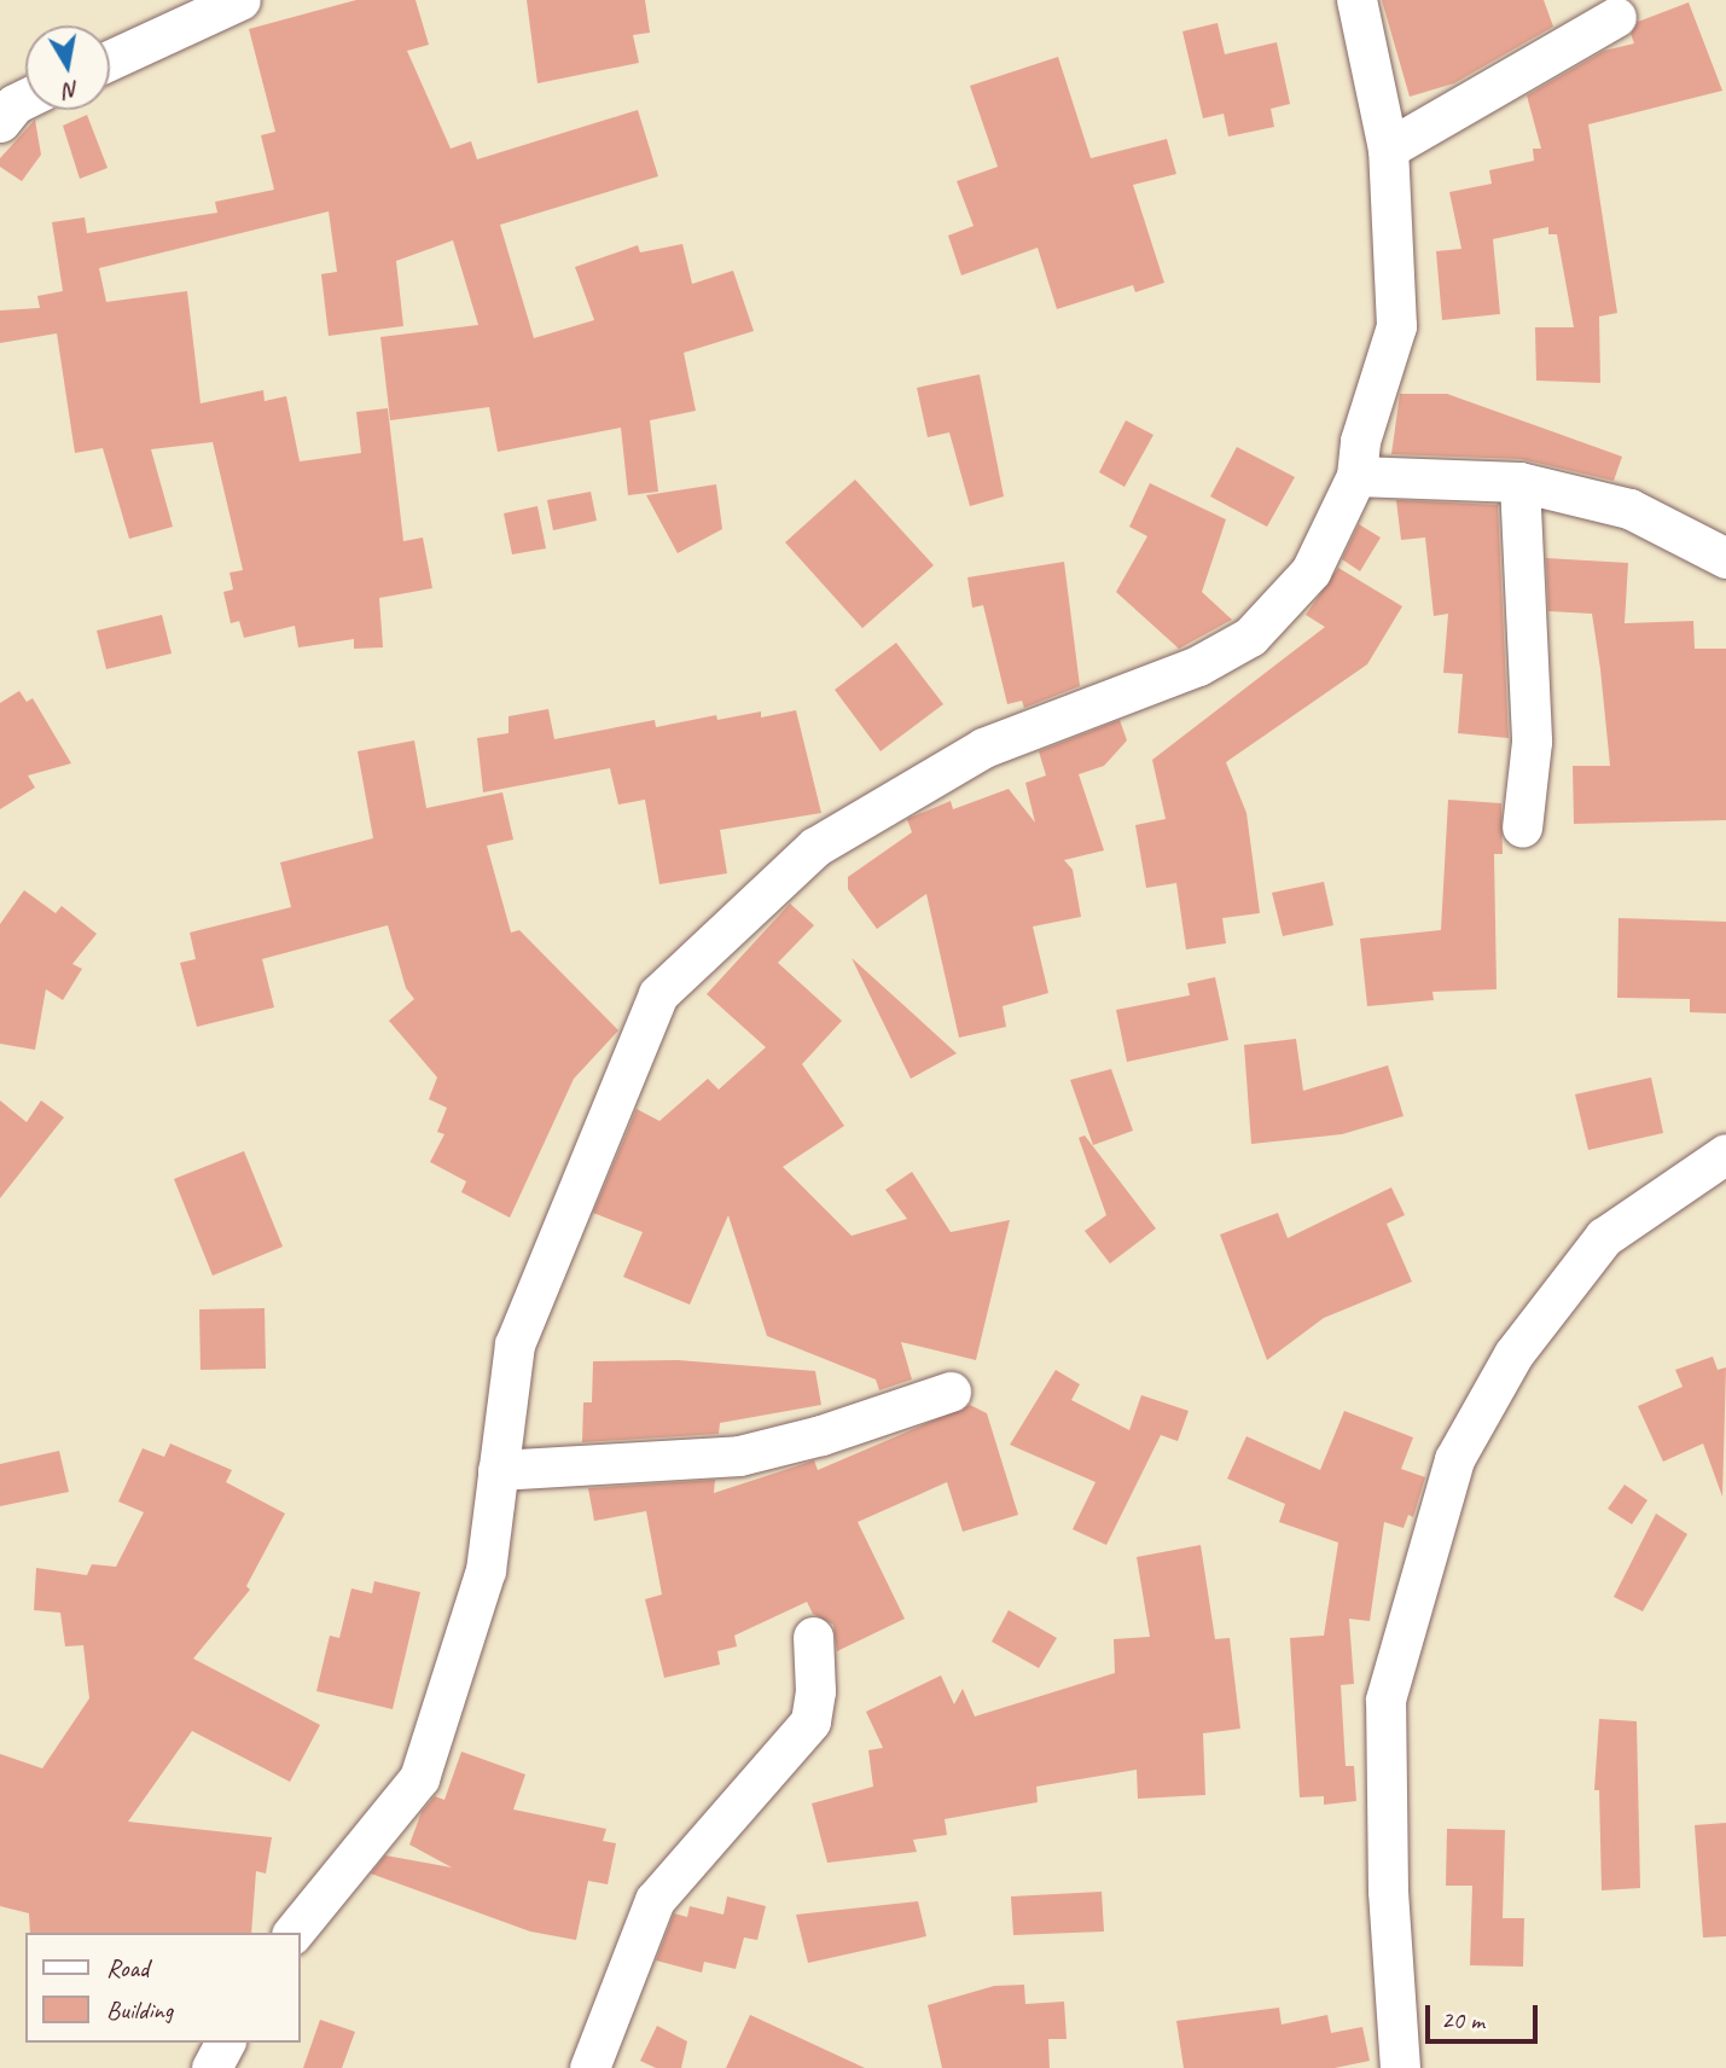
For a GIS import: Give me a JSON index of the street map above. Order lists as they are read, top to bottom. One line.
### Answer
{"legend":["Road","Building"],"scale_bar":"20 m","north":"bottom"}
